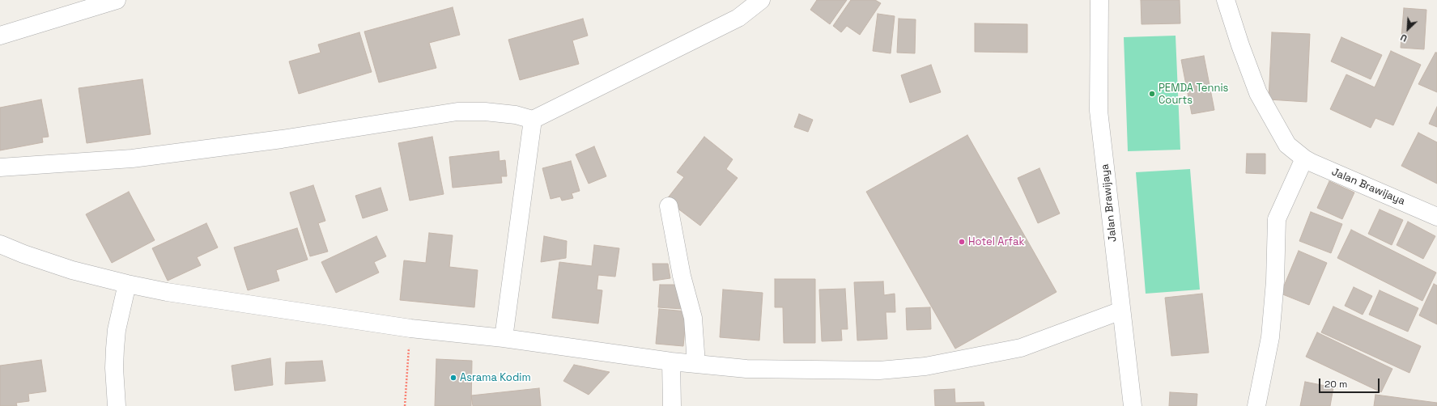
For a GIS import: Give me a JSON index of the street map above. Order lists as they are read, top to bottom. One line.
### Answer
{"streets":{"street":["Jalan Brawijaya"]},"places":["PEMDA Tennis Courts","Hotel Arfak","Asrama Kodim"],"scale_bar":"20 m","north":"bottom left"}
